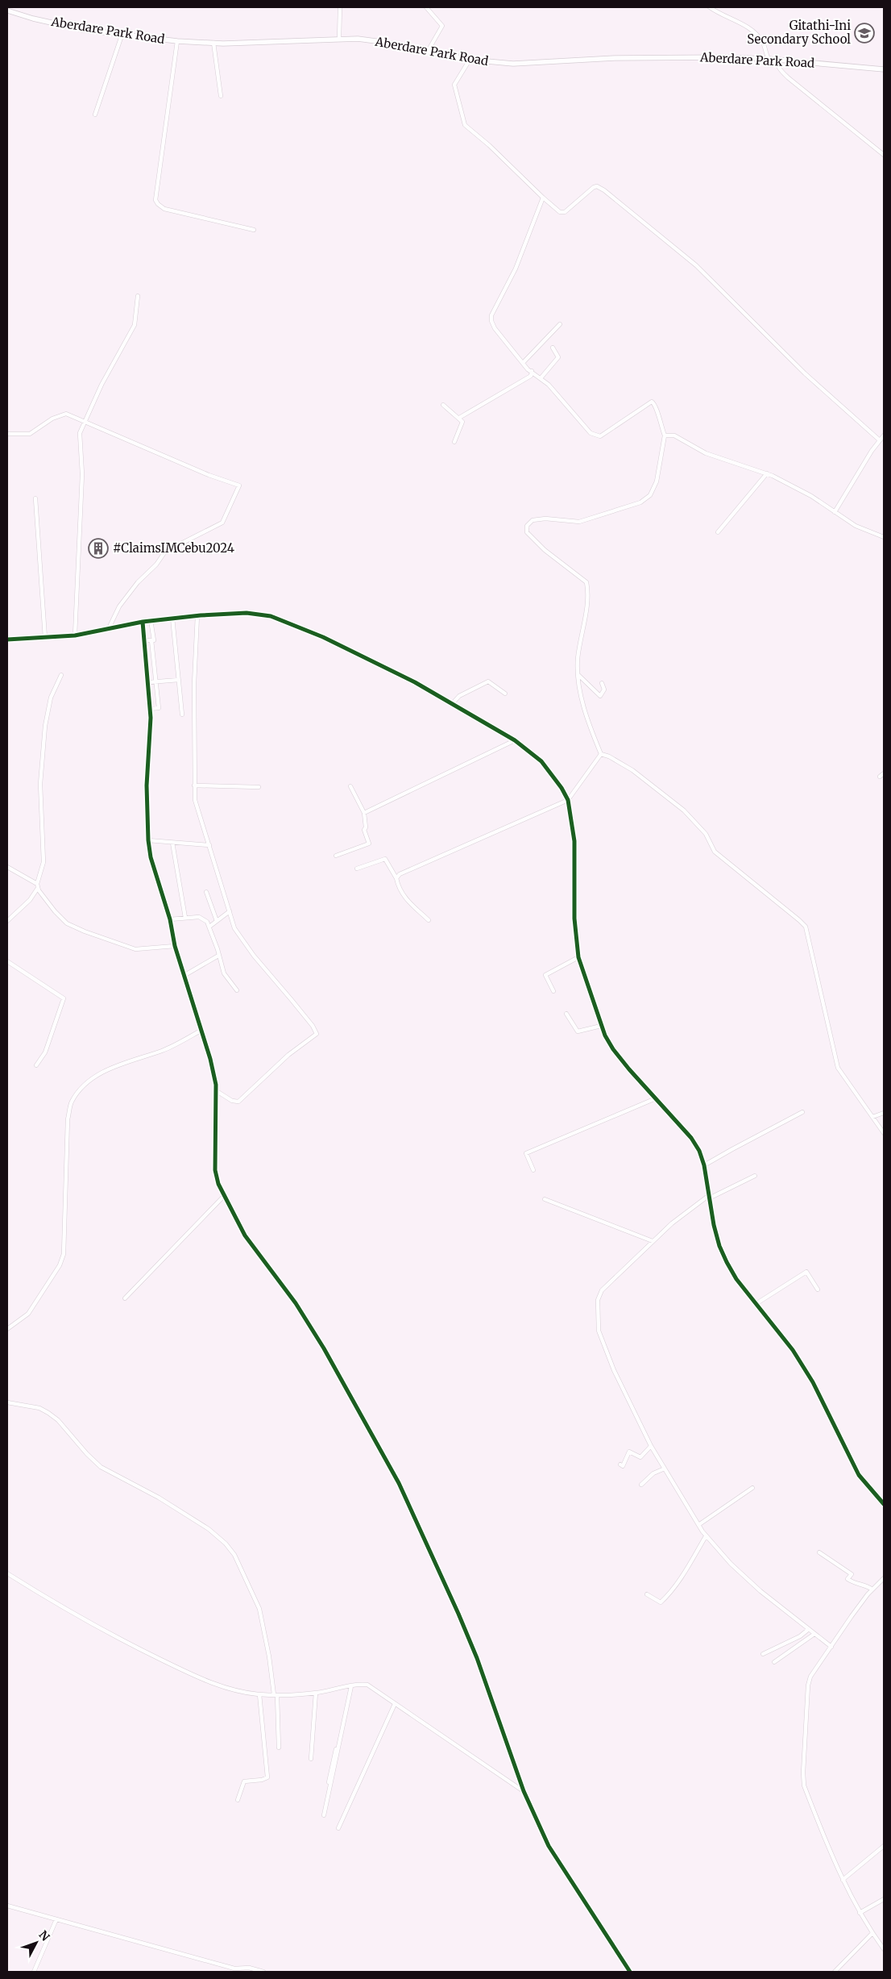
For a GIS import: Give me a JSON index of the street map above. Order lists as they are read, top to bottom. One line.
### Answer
{"streets":{"street":["Aberdare Park Road"]},"places":{"school or university":["Gitathi-Ini Secondary School"],"building":["#ClaimsIMCebu2024"]},"north":"top right"}
